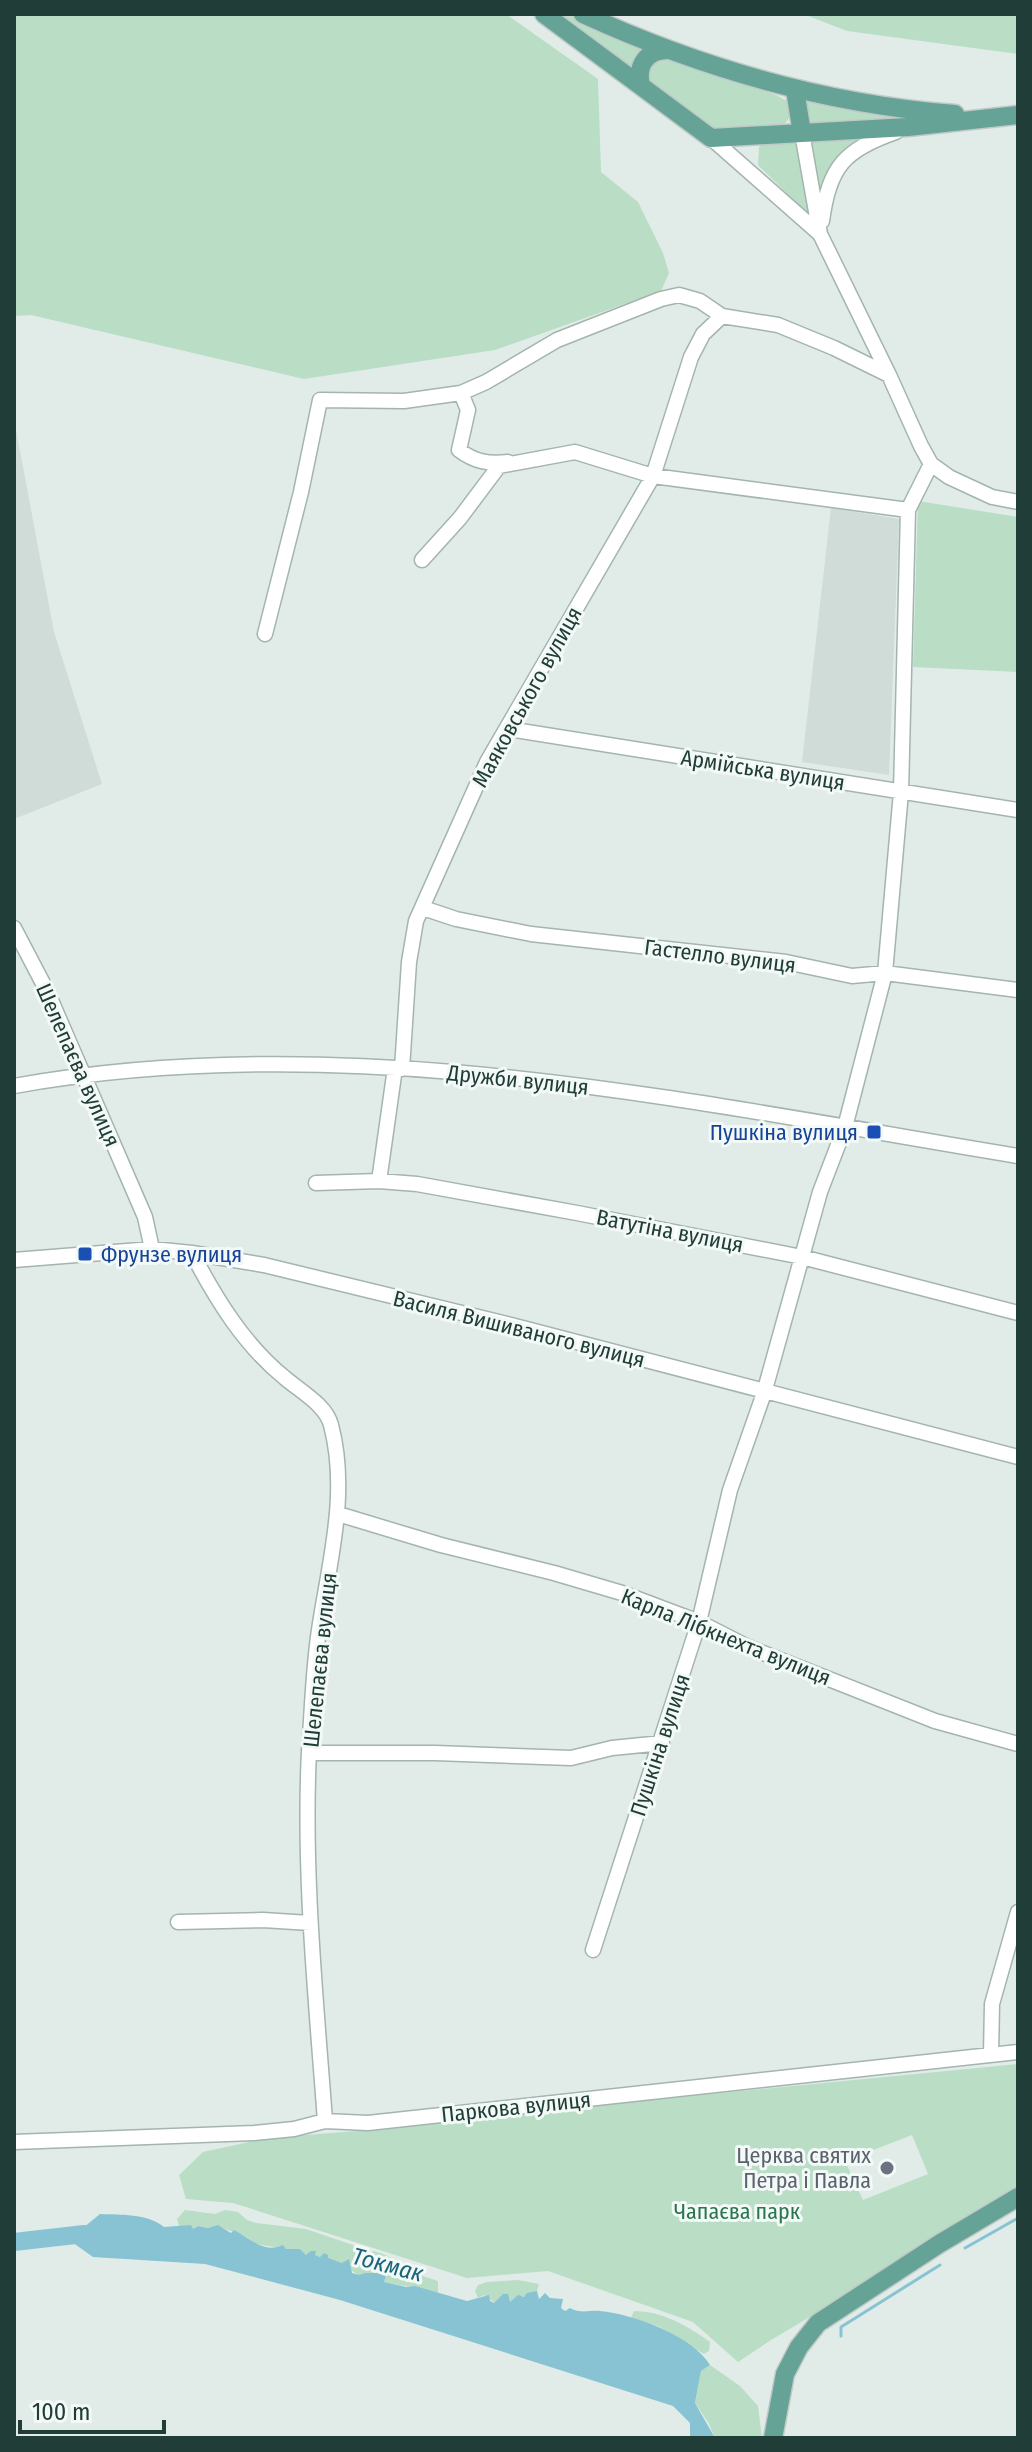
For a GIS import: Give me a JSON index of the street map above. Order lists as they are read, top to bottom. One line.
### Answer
{"streets":{"street":["Маяковського вулиця","Армійська вулиця","Гастелло вулиця","Шелепаєва вулиця","Дружби вулиця","Ватутіна вулиця","Василя Вишиваного вулиця","Карла Лібкнехта вулиця","Пушкіна вулиця","Паркова вулиця"]},"crossings":[["Маяковського вулиця","Армійська вулиця"],["Маяковського вулиця","Гастелло вулиця"],["Маяковського вулиця","Дружби вулиця"],["Маяковського вулиця","Ватутіна вулиця"],["Армійська вулиця","Пушкіна вулиця"],["Гастелло вулиця","Пушкіна вулиця"],["Шелепаєва вулиця","Дружби вулиця"],["Шелепаєва вулиця","Василя Вишиваного вулиця"],["Шелепаєва вулиця","Карла Лібкнехта вулиця"],["Шелепаєва вулиця","Паркова вулиця"],["Дружби вулиця","Пушкіна вулиця"],["Ватутіна вулиця","Пушкіна вулиця"],["Василя Вишиваного вулиця","Пушкіна вулиця"],["Карла Лібкнехта вулиця","Пушкіна вулиця"]],"water":["Токмак"],"parks":["Чапаєва парк"],"places":{"transit":["Пушкіна вулиця","Фрунзе вулиця"],"other":["Церква святих Петра і Павла"]},"scale_bar":"100 m"}
